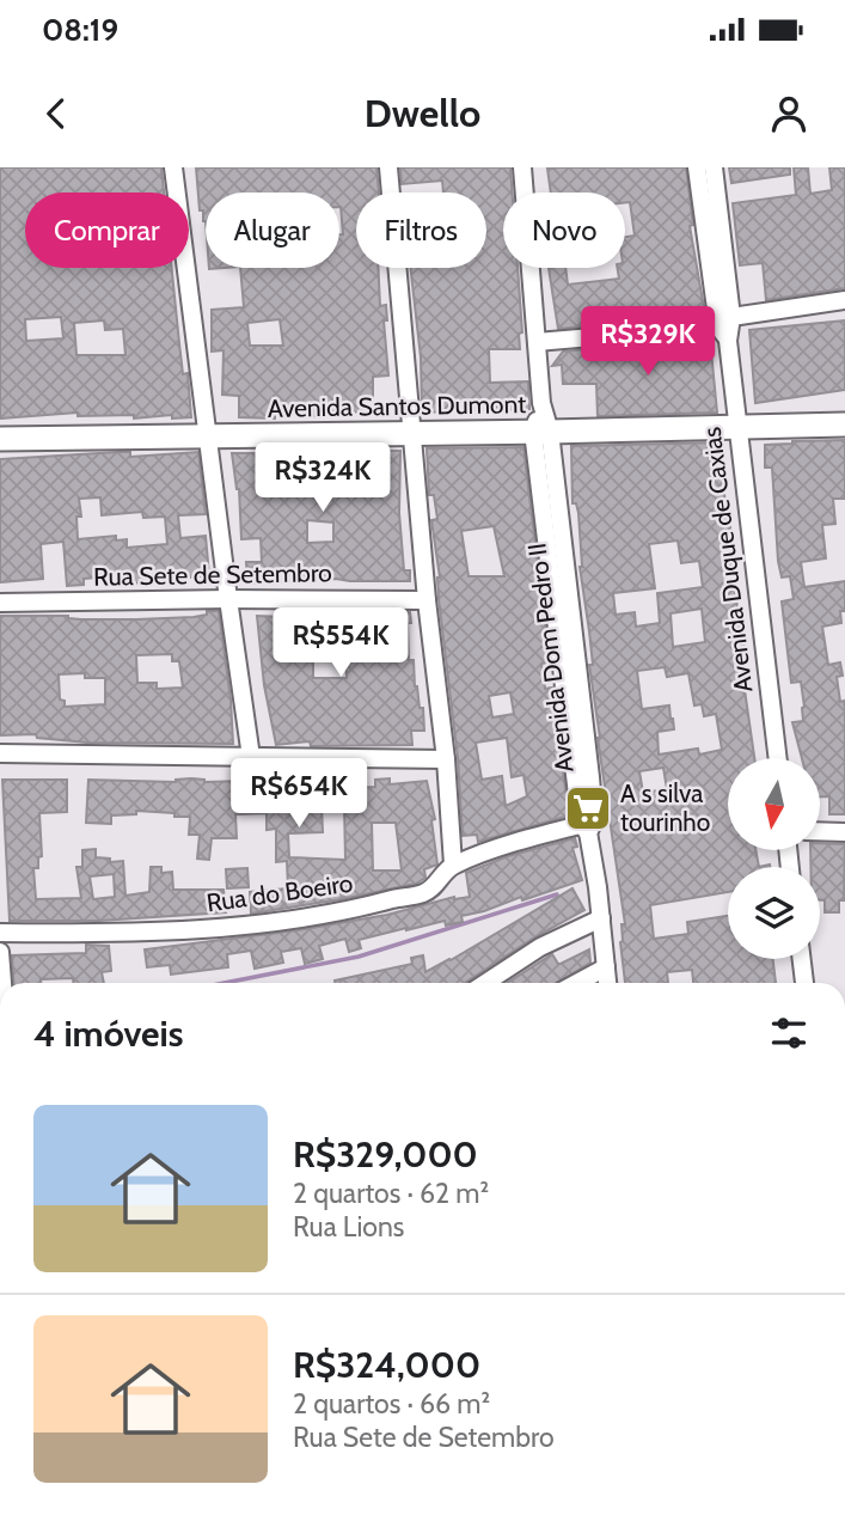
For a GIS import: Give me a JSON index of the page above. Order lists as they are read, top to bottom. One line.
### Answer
{"streets":{"main road":["Avenida Santos Dumont"],"street":["Avenida Duque de Caxias","Rua Sete de Setembro","Avenida Dom Pedro II","Rua do Boeiro"]},"crossings":[["Avenida Santos Dumont","Avenida Duque de Caxias"],["Avenida Santos Dumont","Avenida Dom Pedro II"],["Avenida Dom Pedro II","Rua do Boeiro"]],"places":{"supermarket":["A s silva tourinho"]},"north":"bottom","page":{"status":"08:19","header":"Dwello","chip":["Comprar","Alugar","Filtros","Novo"],"price":["R$329K","R$324K","R$554K","R$654K"],"heading":"4 imóveis","list":[{"name":"R$329,000","note":"2 quartos · 62 m² · Rua Lions"},{"name":"R$324,000","note":"2 quartos · 66 m² · Rua Sete de Setembro"}]}}
